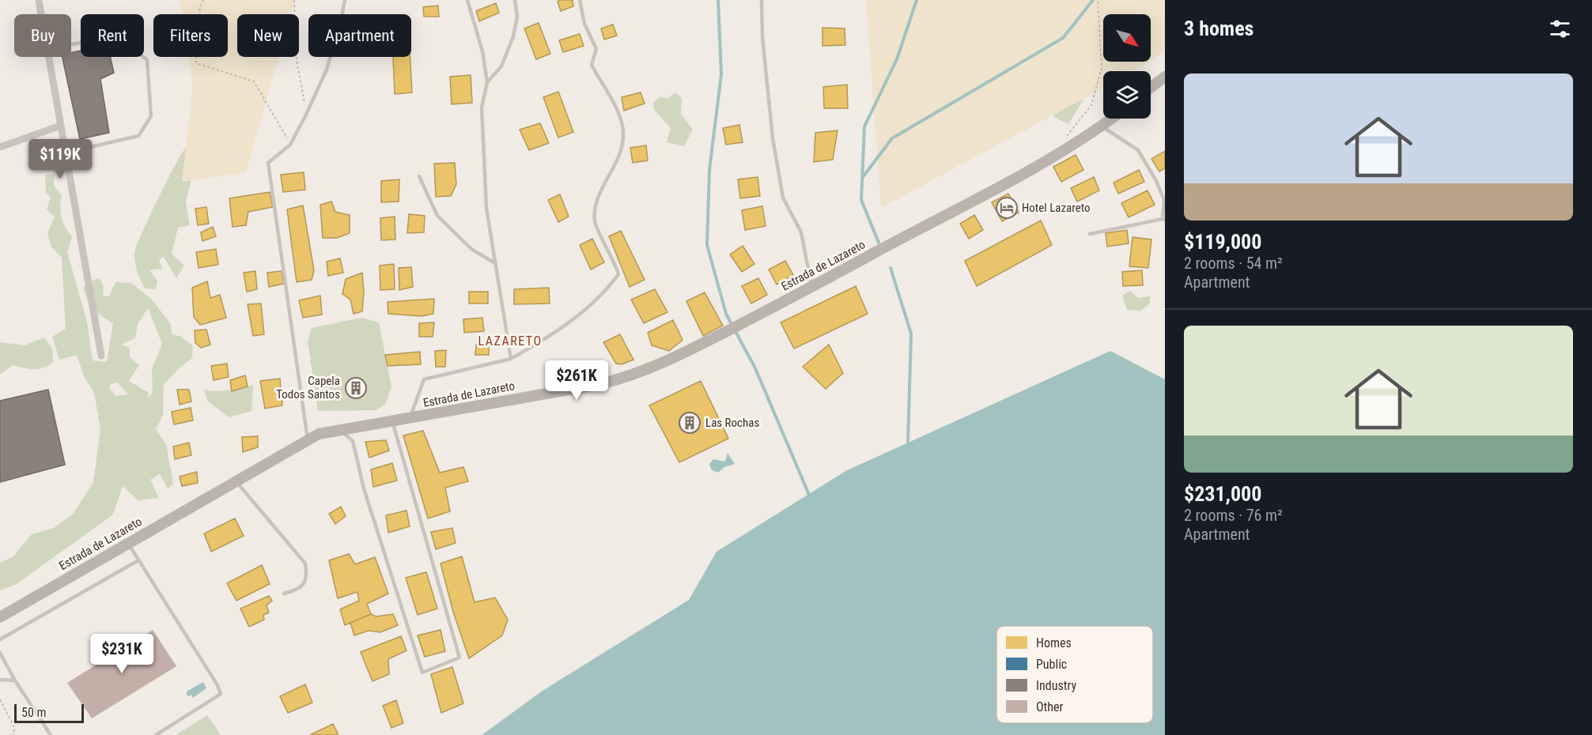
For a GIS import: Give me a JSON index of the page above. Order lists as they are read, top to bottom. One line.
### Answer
{"streets":{"street":["Estrada de Lazareto"]},"districts":["LAZARETO"],"places":{"hotel":["Hotel Lazareto"],"building":["Capela Todos Santos","Las Rochas"]},"legend":["Homes","Public","Industry","Other"],"scale_bar":"50 m","north":"bottom right","page":{"heading":"3 homes","chip":["Buy","Rent","Filters","New","Apartment"],"list":[{"name":"$119,000","note":"2 rooms · 54 m² · Apartment"},{"name":"$231,000","note":"2 rooms · 76 m² · Apartment"}],"price":["$119K","$261K","$231K"],"scale":"50 m"}}
